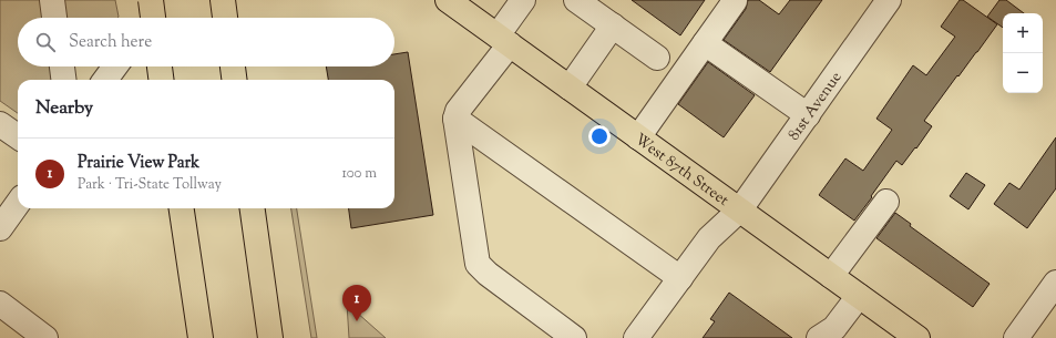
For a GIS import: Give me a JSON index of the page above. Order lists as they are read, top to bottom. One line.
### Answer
{"streets":{"main road":["West 87th Street"],"street":["81st Avenue"]},"crossings":[["81st Avenue","West 87th Street"]],"page":{"map_buttons":["+","−"],"search":"Search here","heading":"Nearby","list":[{"mark":"1","name":"Prairie View Park","note":"Park · Tri-State Tollway","value":"100 m"}],"pins":"1"}}
